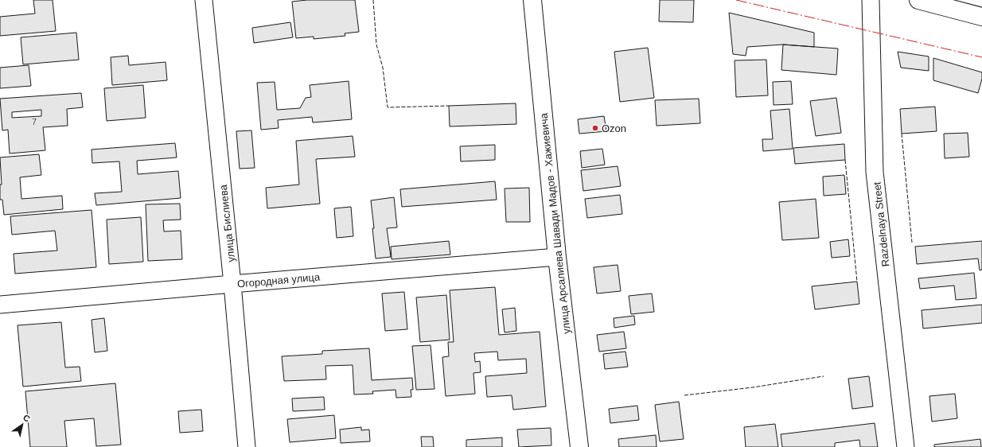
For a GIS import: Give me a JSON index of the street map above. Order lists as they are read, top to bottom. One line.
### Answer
{"streets":{"street":["улица Бислиева","улица Арсалиева Шавади Мадов - Хажиевича","Razdelnaya Street","Огородная улица"]},"crossings":[["улица Бислиева","Огородная улица"],["улица Арсалиева Шавади Мадов - Хажиевича","Огородная улица"]],"places":["Ozon"],"house_numbers":["7"],"north":"top right"}
